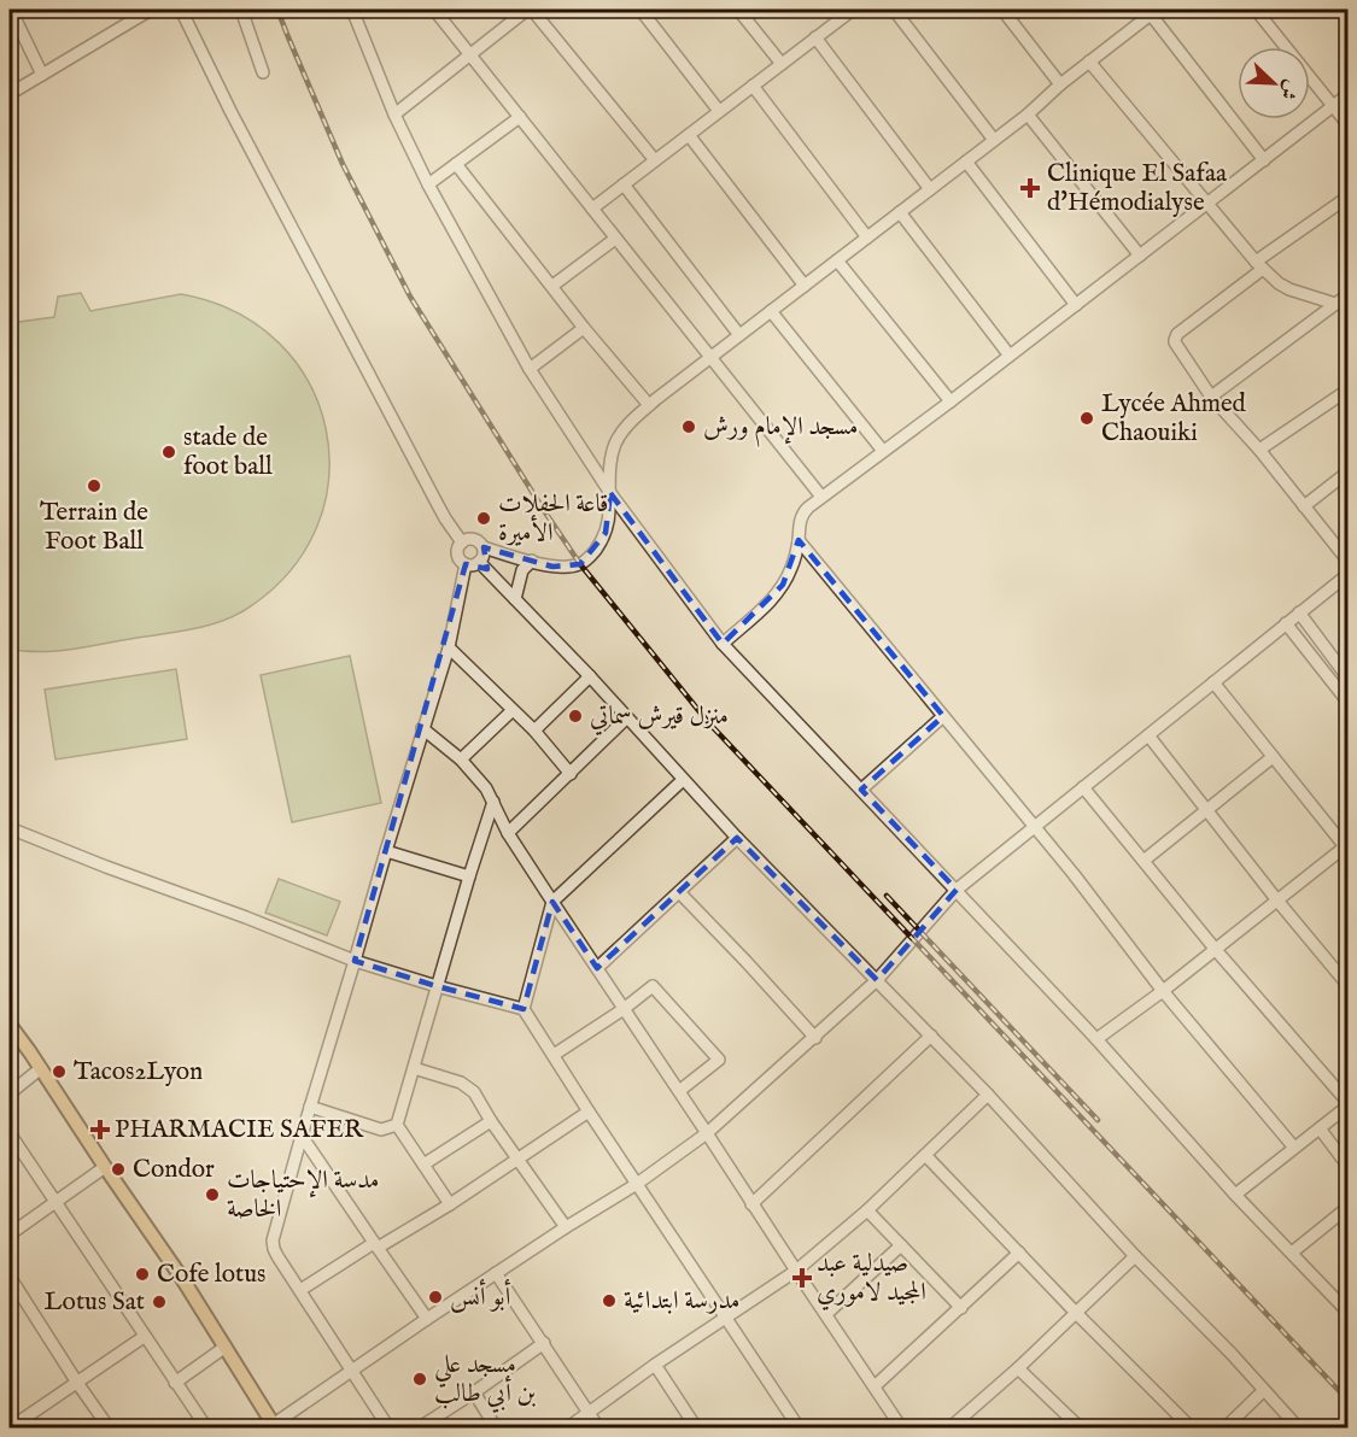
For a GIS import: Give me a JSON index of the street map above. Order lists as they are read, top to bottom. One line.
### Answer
{"places":{"health":["Clinique El Safaa d'Hémodialyse","PHARMACIE SAFER","صيدلية عبد المجيد لاموري"],"other":["Lycée Ahmed Chaouiki","مسجد الإمام ورش","stade de foot ball","Terrain de Foot Ball","قاعة الحفلات الأميرة","منزل قيرش سماتي","Tacos2Lyon","Condor","مدسة الإحتياجات الخاصة","Cofe lotus","أبو أنس","مدرسة ابتدائية","Lotus Sat","مسجد علي بن أبي طالب"]},"north":"bottom right"}
